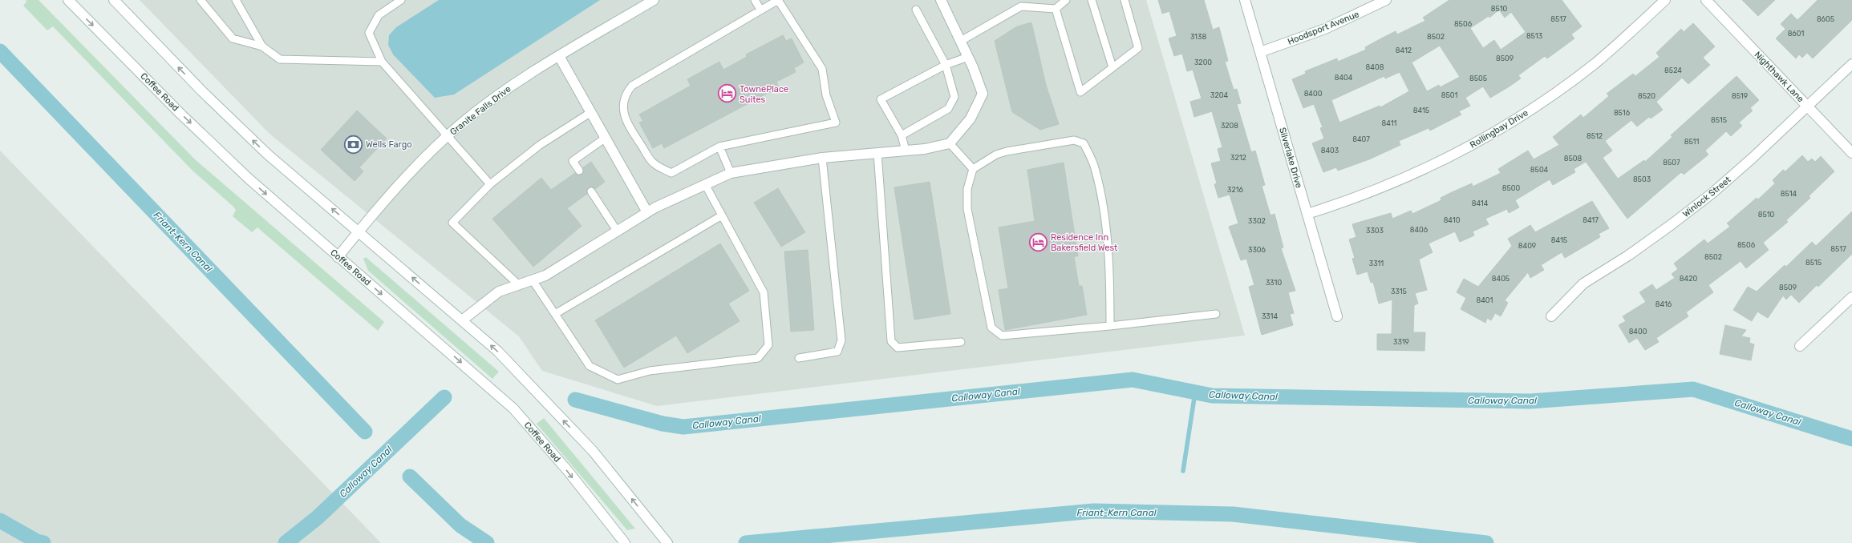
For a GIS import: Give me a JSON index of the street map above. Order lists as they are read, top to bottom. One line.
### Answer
{"streets":{"street":["Hoodsport Avenue","Nighthawk Lane","Coffee Road","Granite Falls Drive","Rollingbay Drive","Silverlake Drive","Winlock Street"]},"crossings":[["Hoodsport Avenue","Silverlake Drive"],["Nighthawk Lane","Winlock Street"],["Coffee Road","Granite Falls Drive"],["Rollingbay Drive","Silverlake Drive"]],"water":["Friant-Kern Canal","Calloway Canal"],"places":{"hotel":["TownePlace Suites","Residence Inn Bakersfield West"],"bank":["Wells Fargo"]},"house_numbers":["8510","8517","8605","8506","8601","8513","3138","8502","8412","8509","3200","8408","8524","8404","8505","8400","3204","8501","8520","8519","8415","8516","8515","8411","3208","8512","8407","8511","8403","3212","8508","8507","8504","8503","8500","3216","8514","8414","8510","8410","8417","3302","8406","3303","8415","8506","8409","8517","3306","8502","8515","3311","8405","8420","3310","8509","3315","8401","8416","3314","8400","3319"]}
